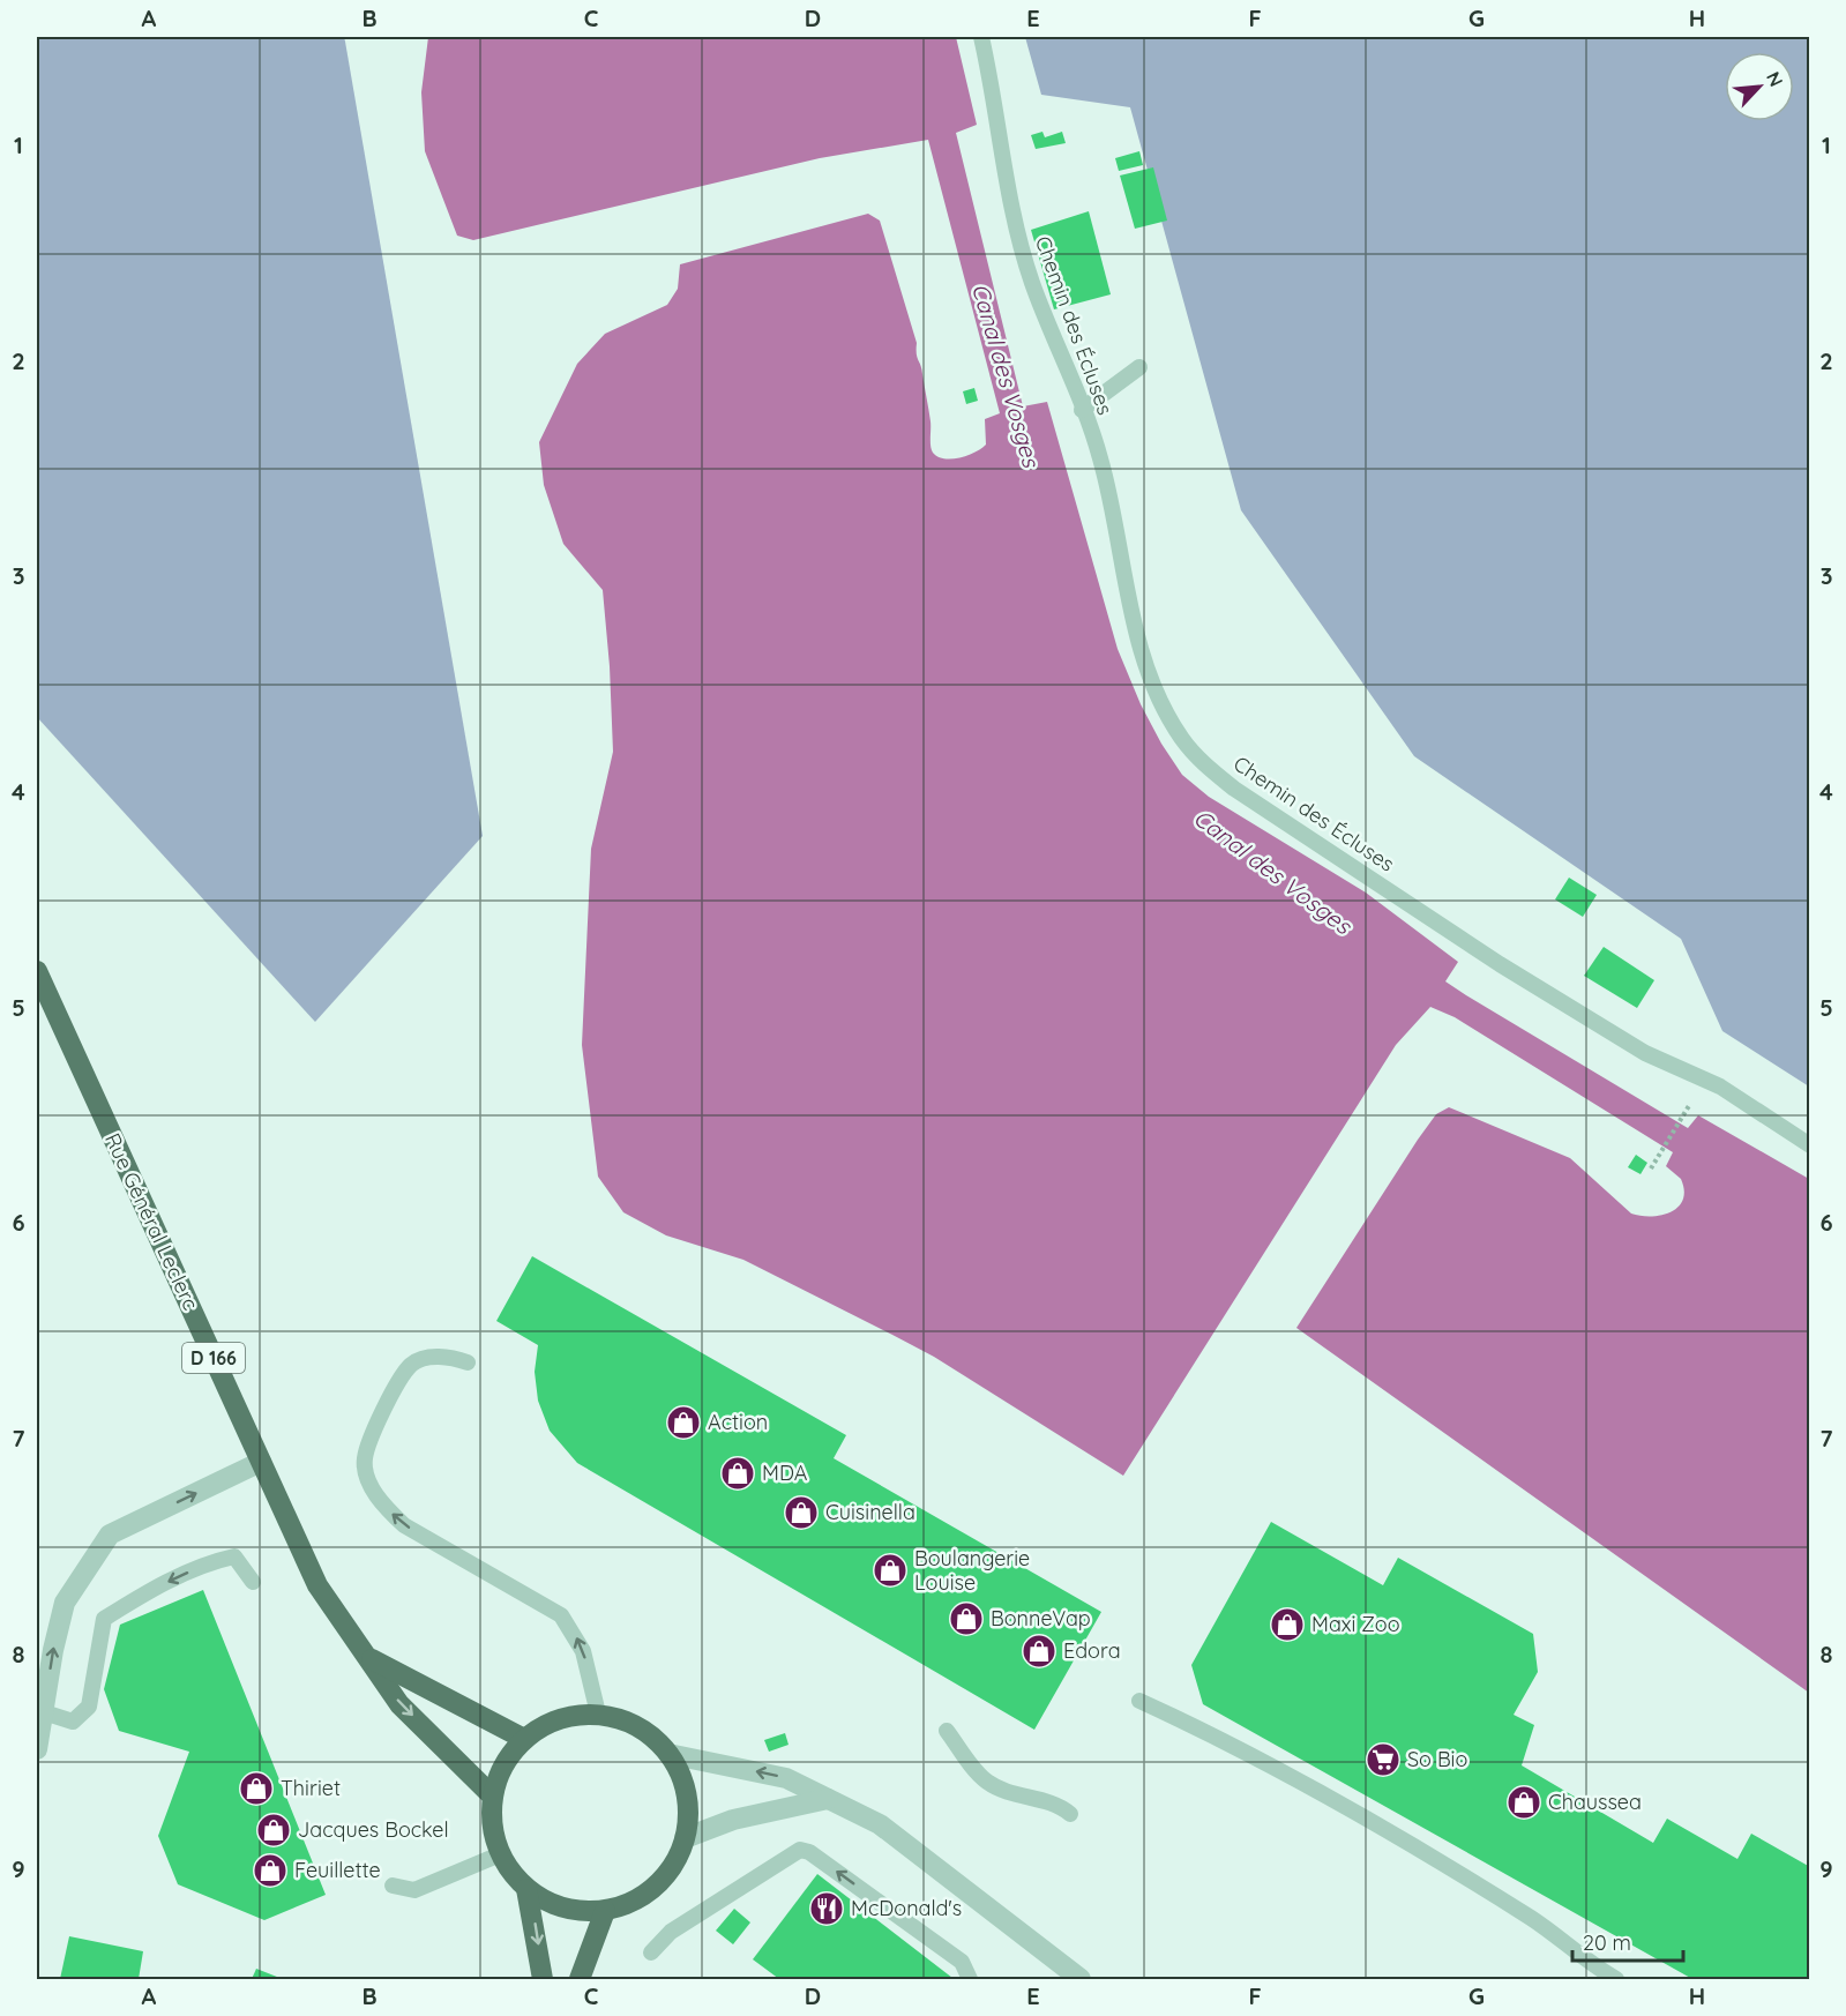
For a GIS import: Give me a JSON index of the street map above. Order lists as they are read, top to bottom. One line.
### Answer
{"streets":{"main road":["Rue Général Leclerc","D 166"],"lane":["Chemin des Écluses"]},"water":["Canal des Vosges"],"places":{"shop":["Action","MDA","Cuisinella","Boulangerie Louise","BonneVap","Maxi Zoo","Edora","Thiriet","Chaussea","Jacques Bockel","Feuillette"],"supermarket":["So Bio"],"restaurant":["McDonald's"]},"scale_bar":"20 m","north":"top right","grid":{"columns":["A","B","C","D","E","F","G","H"],"rows":["1","2","3","4","5","6","7","8","9"]}}
